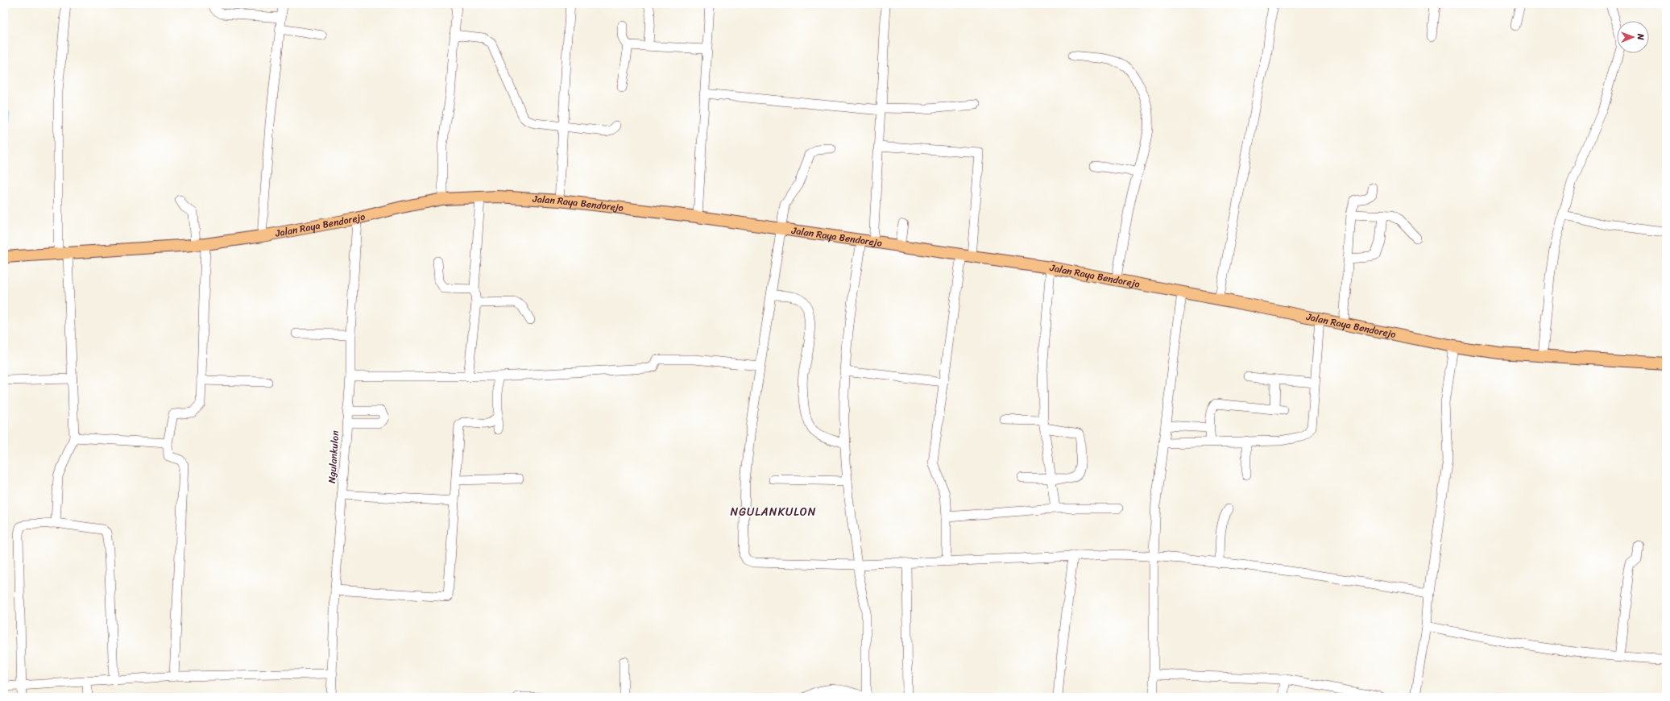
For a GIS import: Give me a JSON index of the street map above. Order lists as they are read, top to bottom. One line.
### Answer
{"streets":{"main road":["Jalan Raya Bendorejo"],"street":["Ngulankulon"]},"crossings":[["Jalan Raya Bendorejo","Ngulankulon"]],"districts":["NGULANKULON"],"north":"right"}
